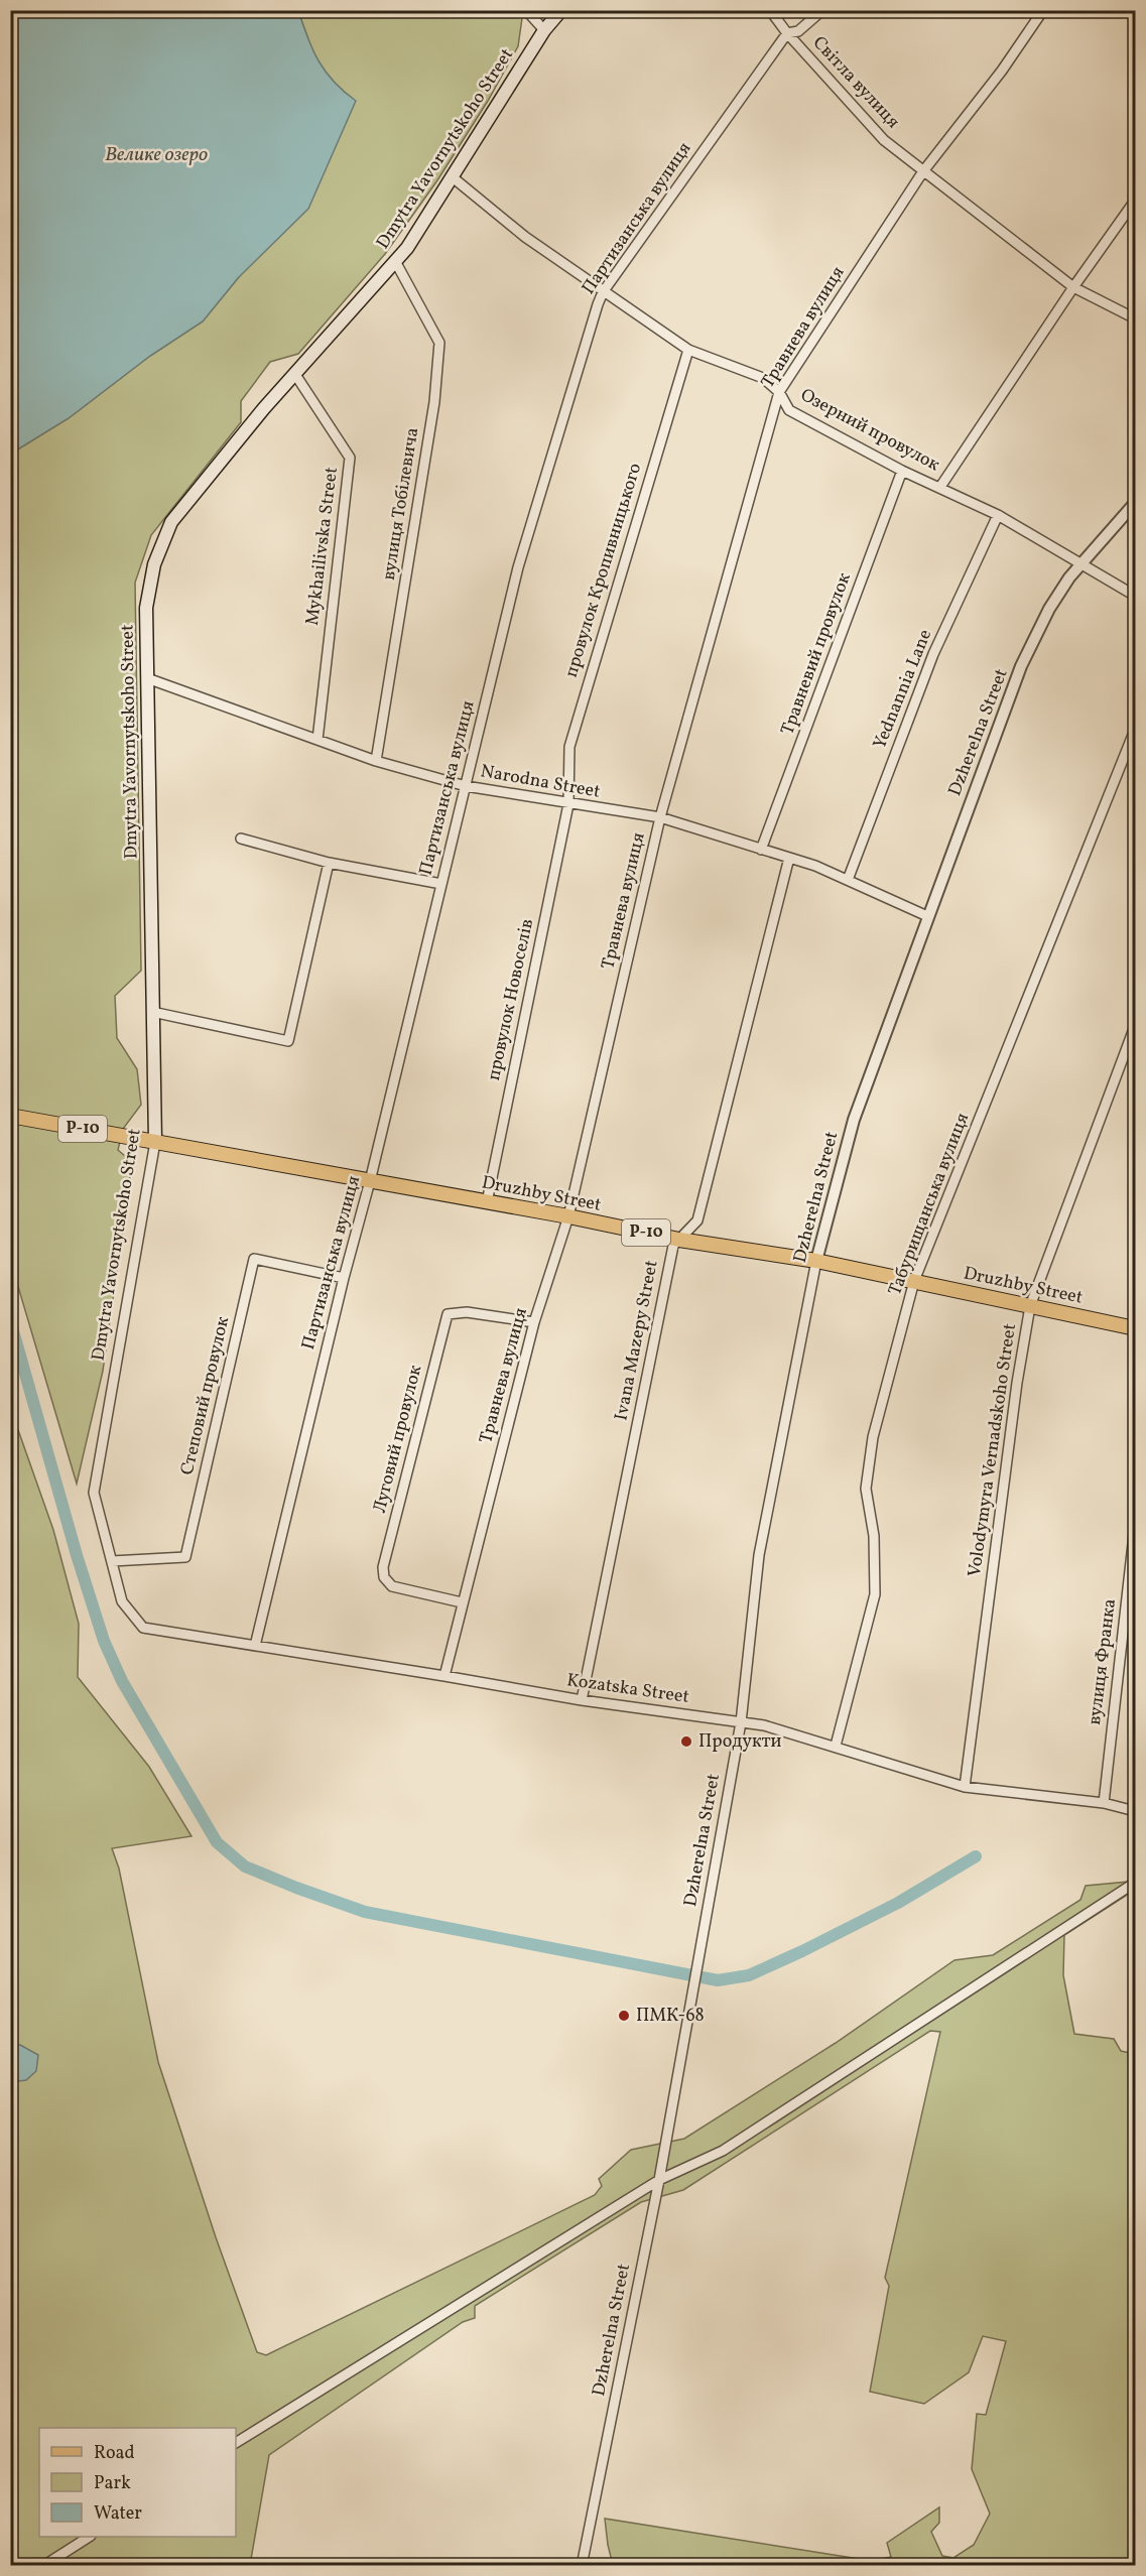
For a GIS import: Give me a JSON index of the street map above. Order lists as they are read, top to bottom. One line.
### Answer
{"streets":{"main road":["Dmytra Yavornytskoho Street","Р-10","Druzhby Street"],"street":["Світла вулиця","Партизанська вулиця","Травнева вулиця","Озерний провулок","вулиця Тобілевича","Mykhailivska Street","провулок Кропивницького","Травневий провулок","Yednannia Lane","Dzherelna Street","Narodna Street","провулок Новоселів","Табурищанська вулиця","Ivana Mazepy Street","Степовий провулок","Луговий провулок","Volodymyra Vernadskoho Street","вулиця Франка","Kozatska Street"]},"crossings":[["Світла вулиця","Партизанська вулиця"],["Світла вулиця","Травнева вулиця"],["Dmytra Yavornytskoho Street","Озерний провулок"],["Dmytra Yavornytskoho Street","вулиця Тобілевича"],["Dmytra Yavornytskoho Street","Mykhailivska Street"],["Dmytra Yavornytskoho Street","Narodna Street"],["Dmytra Yavornytskoho Street","Druzhby Street"],["Dmytra Yavornytskoho Street","Степовий провулок"],["Dmytra Yavornytskoho Street","Kozatska Street"],["Партизанська вулиця","Озерний провулок"],["Партизанська вулиця","Narodna Street"],["Партизанська вулиця","Druzhby Street"],["Партизанська вулиця","Степовий провулок"],["Партизанська вулиця","Kozatska Street"],["Травнева вулиця","Озерний провулок"],["Травнева вулиця","Narodna Street"],["Травнева вулиця","Druzhby Street"],["Травнева вулиця","Луговий провулок"],["Травнева вулиця","Kozatska Street"],["Озерний провулок","провулок Кропивницького"],["Озерний провулок","Травневий провулок"],["Озерний провулок","Yednannia Lane"],["Озерний провулок","Dzherelna Street"],["вулиця Тобілевича","Narodna Street"],["Mykhailivska Street","Narodna Street"],["провулок Кропивницького","Narodna Street"],["провулок Кропивницького","провулок Новоселів"],["Травневий провулок","Narodna Street"],["Yednannia Lane","Narodna Street"],["Dzherelna Street","Narodna Street"],["Dzherelna Street","Druzhby Street"],["Dzherelna Street","Kozatska Street"],["Narodna Street","провулок Новоселів"],["Narodna Street","Ivana Mazepy Street"],["провулок Новоселів","Druzhby Street"],["Druzhby Street","Табурищанська вулиця"],["Druzhby Street","Ivana Mazepy Street"],["Druzhby Street","Volodymyra Vernadskoho Street"],["Табурищанська вулиця","Kozatska Street"],["Ivana Mazepy Street","Kozatska Street"],["Volodymyra Vernadskoho Street","Kozatska Street"],["вулиця Франка","Kozatska Street"]],"water":["Велике озеро"],"places":["Продукти","ПМК-68"],"legend":["Road","Park","Water"]}
